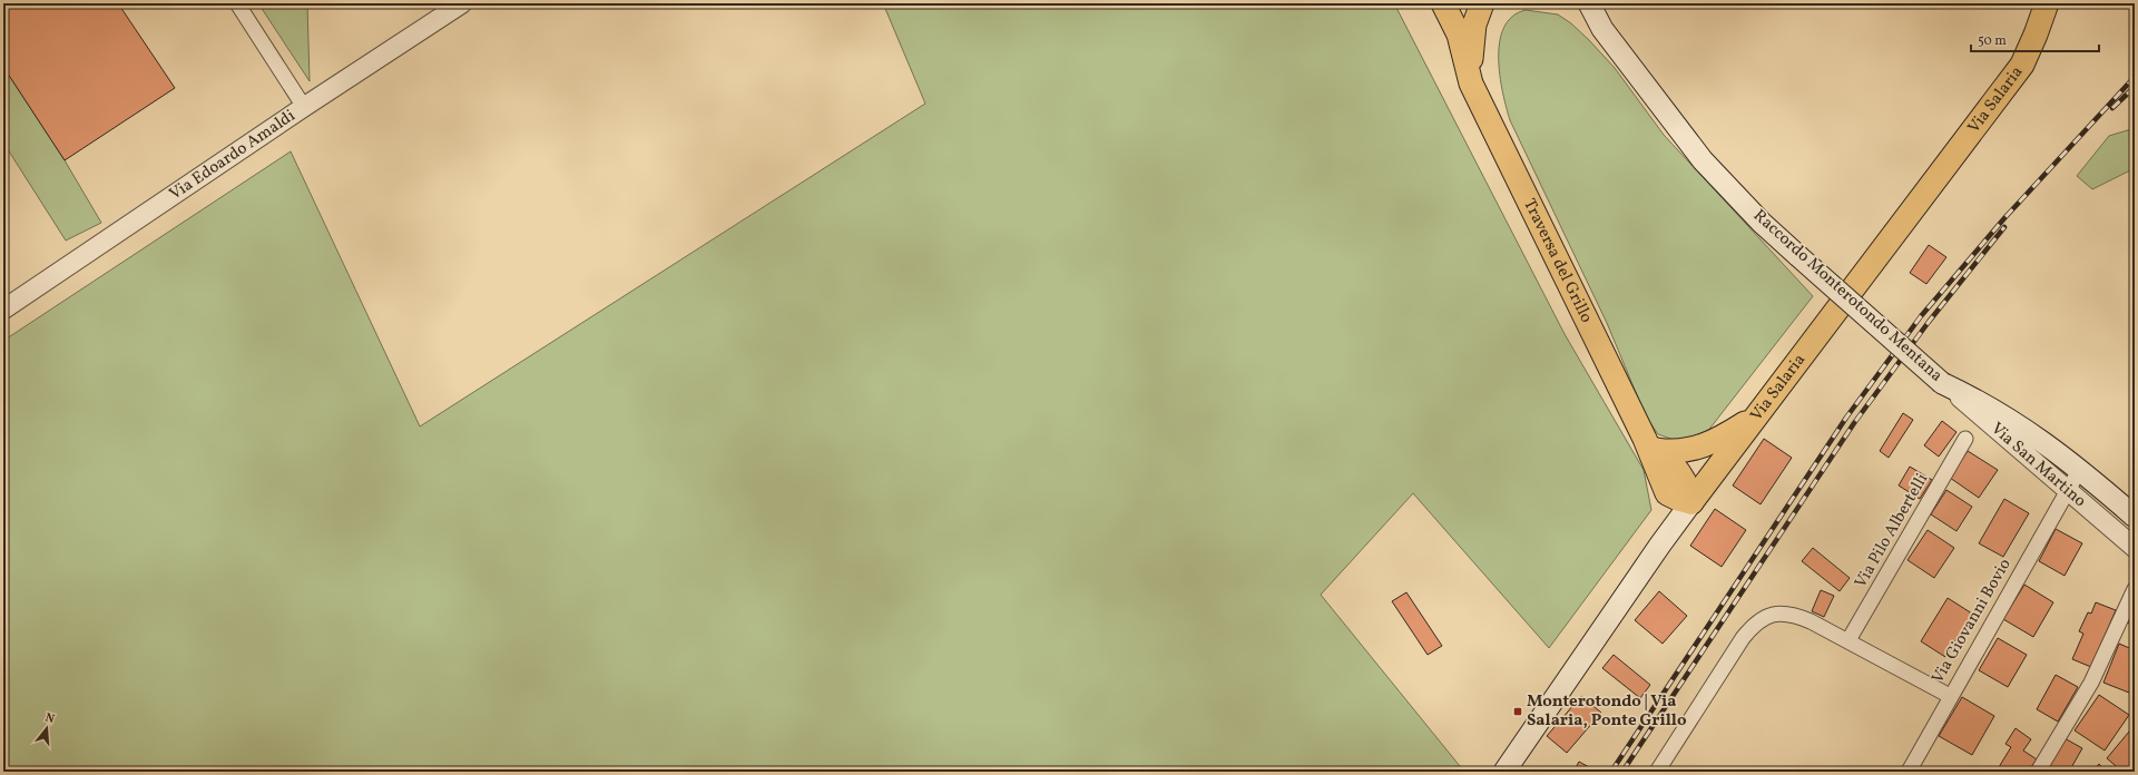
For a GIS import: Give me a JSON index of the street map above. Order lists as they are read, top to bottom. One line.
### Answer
{"streets":{"main road":["Via Salaria","Traversa del Grillo","Raccordo Monterotondo Mentana"],"street":["Via Edoardo Amaldi","Via San Martino","Via Pilo Albertelli","Via Giovanni Bovio"]},"crossings":[["Raccordo Monterotondo Mentana","Via San Martino"],["Raccordo Monterotondo Mentana","Via Giovanni Bovio"],["Via San Martino","Via Giovanni Bovio"]],"places":{"transit":["Monterotondo | Via Salaria, Ponte Grillo"]},"scale_bar":"50 m","north":"top"}
